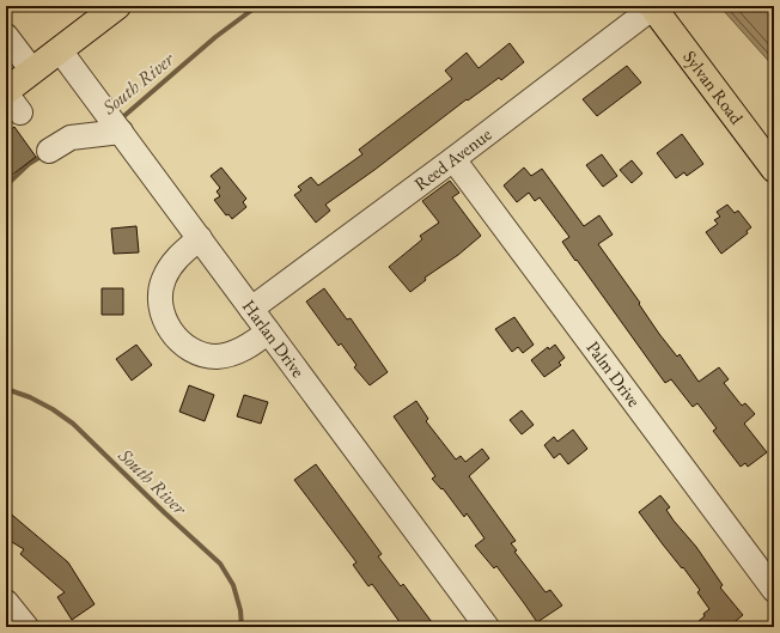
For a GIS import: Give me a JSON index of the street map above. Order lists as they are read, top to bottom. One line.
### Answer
{"streets":{"main road":["Sylvan Road"],"street":["Reed Avenue","Harlan Drive","Palm Drive"]},"crossings":[["Sylvan Road","Reed Avenue"],["Reed Avenue","Harlan Drive"],["Reed Avenue","Palm Drive"]],"water":["South River"]}
